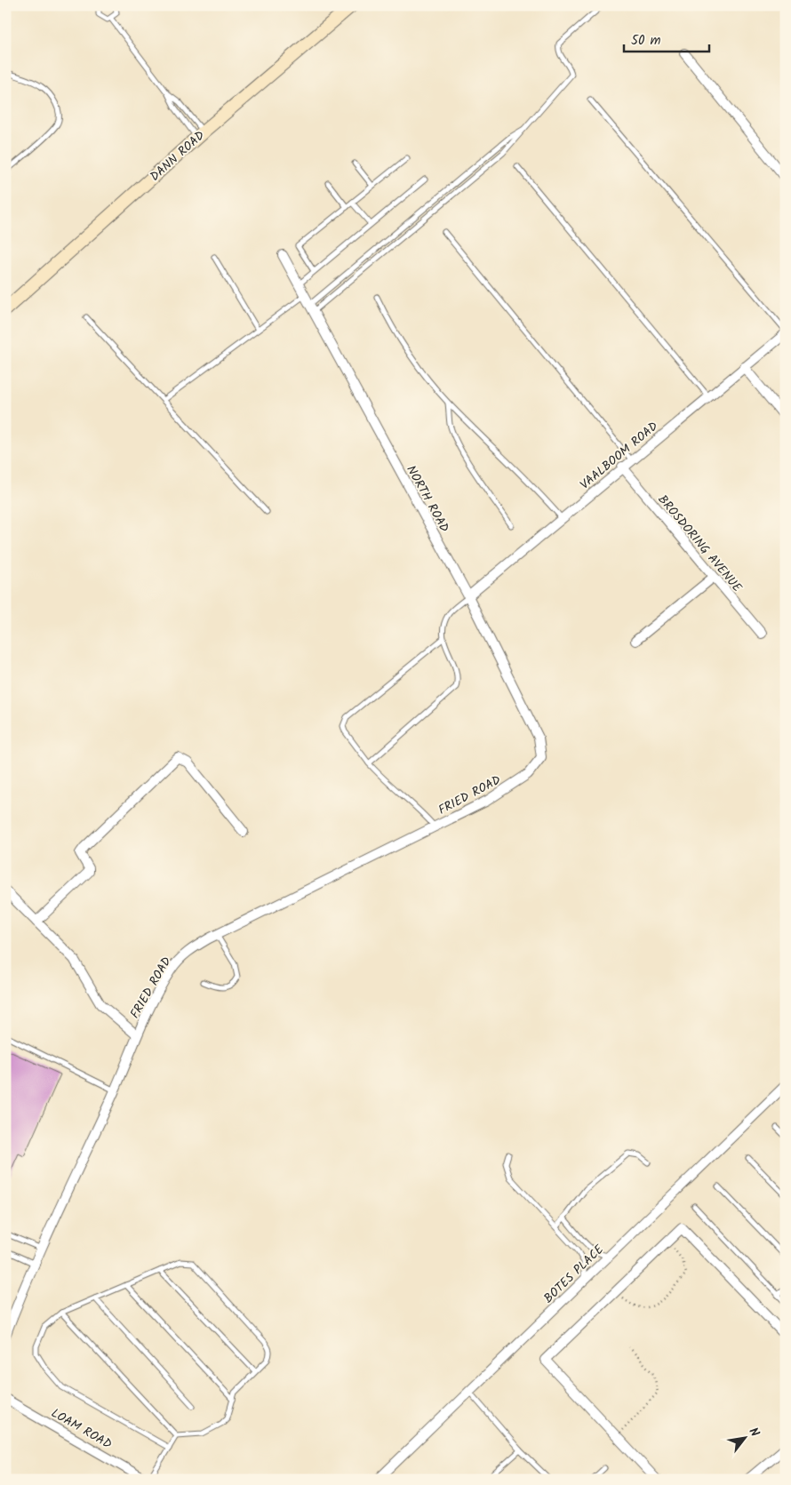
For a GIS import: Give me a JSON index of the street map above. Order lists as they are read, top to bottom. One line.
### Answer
{"streets":{"main road":["DANN ROAD"],"street":["VAALBOOM ROAD","NORTH ROAD","BROSDORING AVENUE","FRIED ROAD","BOTES PLACE","LOAM ROAD"]},"crossings":[["VAALBOOM ROAD","NORTH ROAD"],["VAALBOOM ROAD","BROSDORING AVENUE"],["NORTH ROAD","FRIED ROAD"]],"scale_bar":"50 m","north":"top right"}
